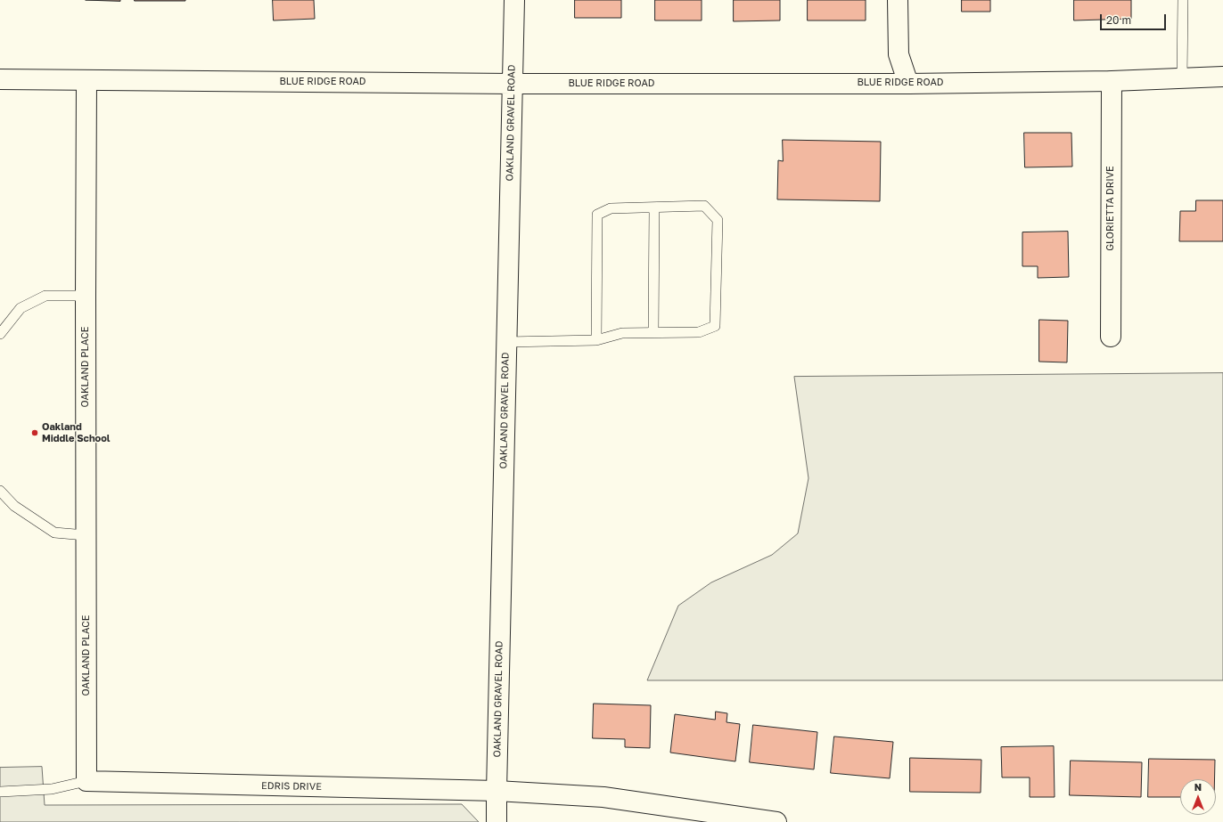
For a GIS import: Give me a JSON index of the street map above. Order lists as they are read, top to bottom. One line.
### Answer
{"streets":{"street":["BLUE RIDGE ROAD","OAKLAND GRAVEL ROAD","GLORIETTA DRIVE","OAKLAND PLACE","EDRIS DRIVE"]},"crossings":[["BLUE RIDGE ROAD","OAKLAND GRAVEL ROAD"],["BLUE RIDGE ROAD","GLORIETTA DRIVE"],["BLUE RIDGE ROAD","OAKLAND PLACE"],["OAKLAND GRAVEL ROAD","EDRIS DRIVE"],["OAKLAND PLACE","EDRIS DRIVE"]],"places":["Oakland Middle School"],"scale_bar":"20 m","north":"top"}
